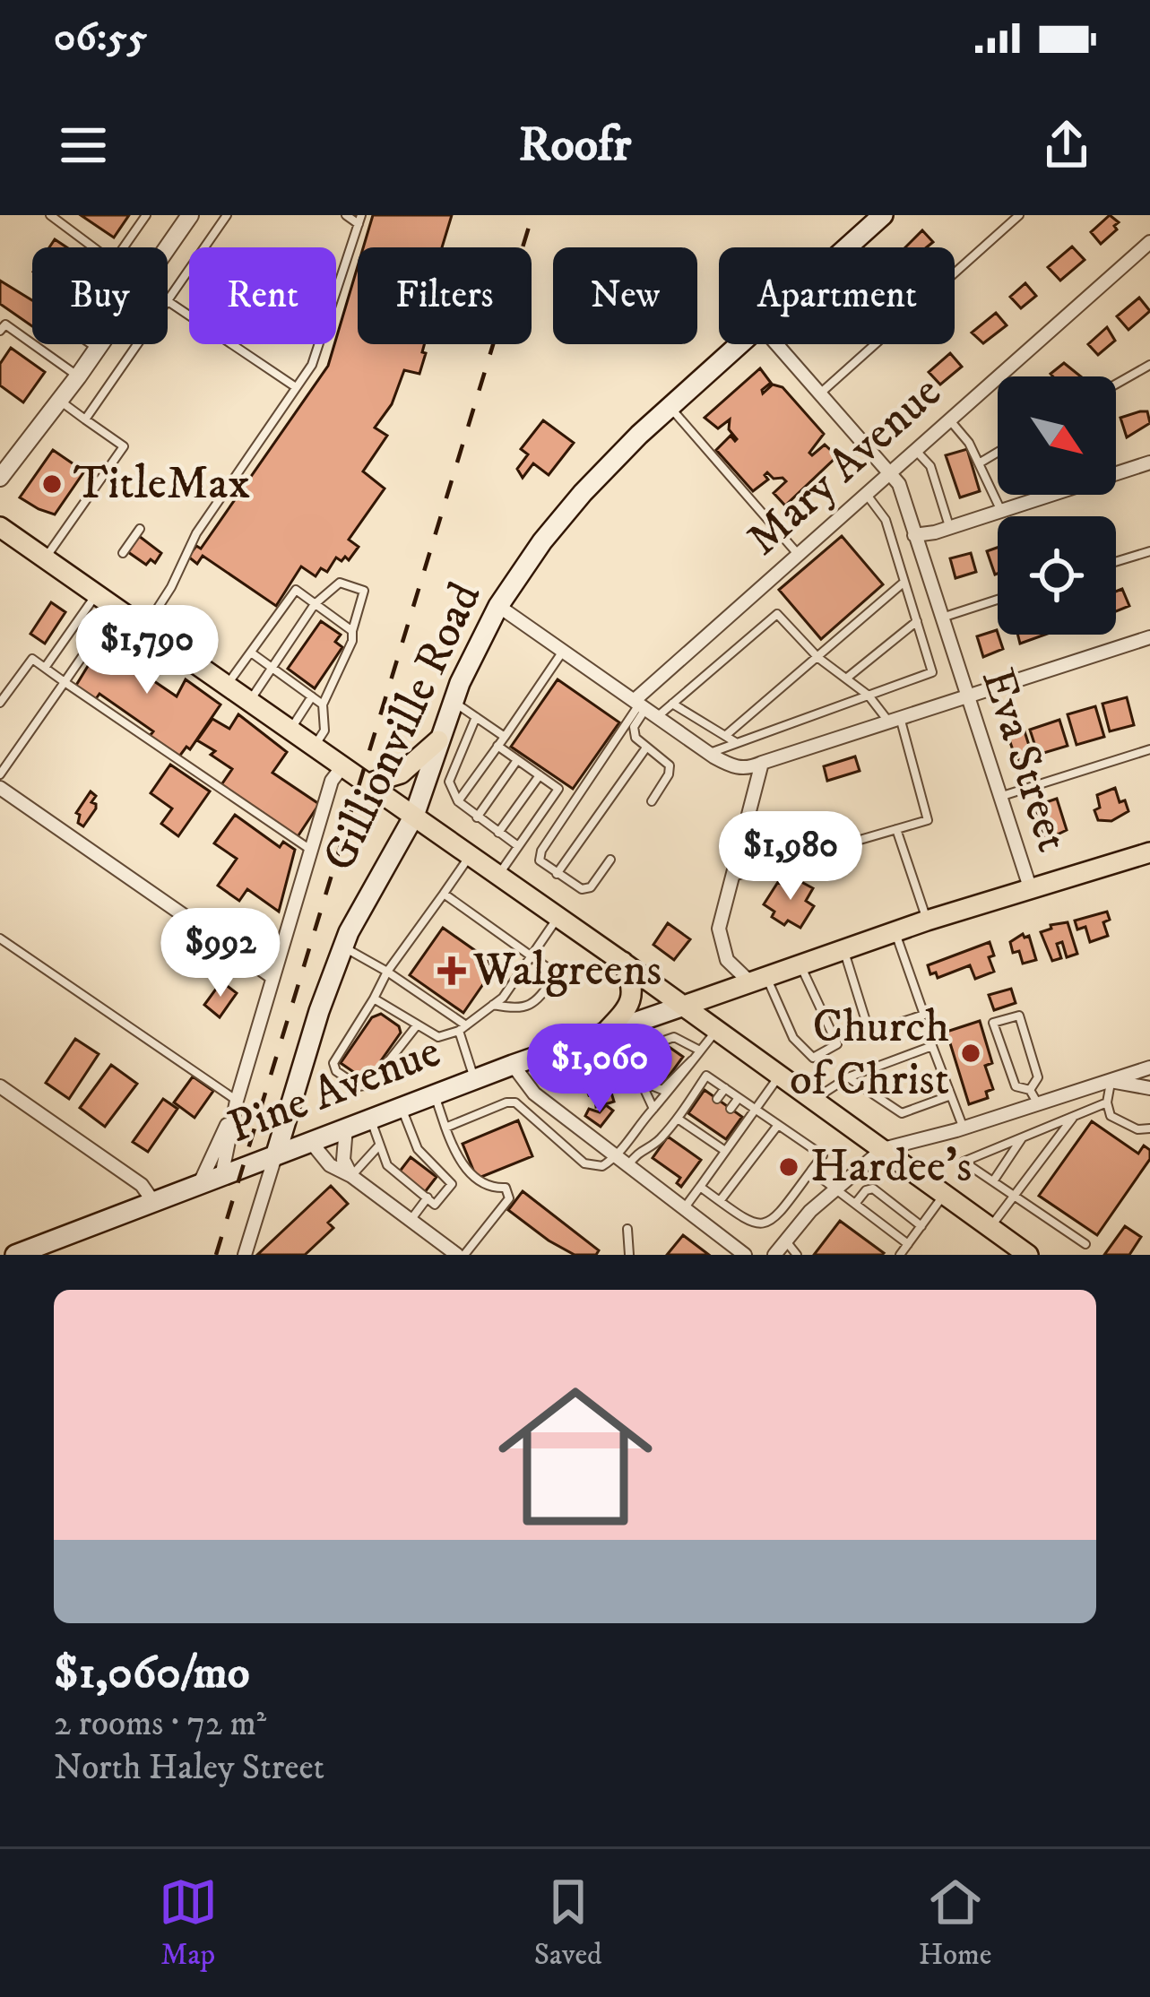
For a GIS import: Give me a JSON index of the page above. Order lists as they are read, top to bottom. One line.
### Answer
{"streets":{"main road":["Gillionville Road","Pine Avenue"],"street":["Mary Avenue","Eva Street"]},"crossings":[["Mary Avenue","Eva Street"],["Gillionville Road","Pine Avenue"]],"places":{"other":["TitleMax","Church of Christ","Hardee's"],"health":["Walgreens"]},"north":"bottom right","page":{"status":"06:55","header":"Roofr","chip":["Buy","Rent","Filters","New","Apartment"],"price":["$1,790","$1,980","$992","$1,060"],"list":[{"name":"$1,060/mo","note":"2 rooms · 72 m² · North Haley Street"}],"tabs":["Map","Saved","Home"]}}
